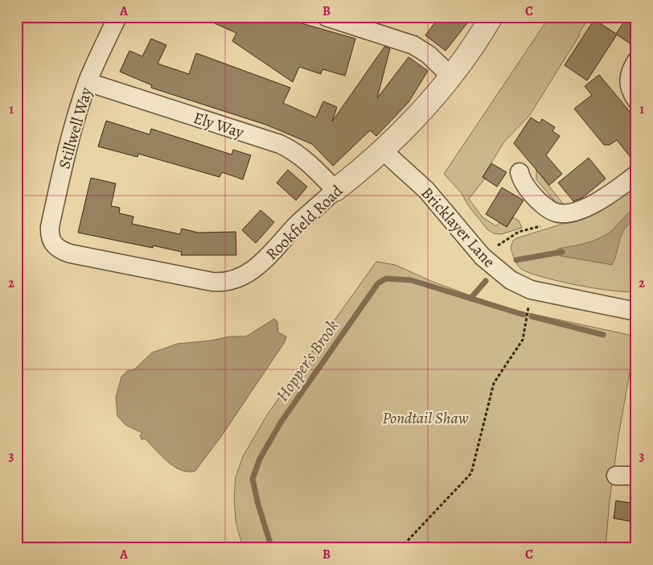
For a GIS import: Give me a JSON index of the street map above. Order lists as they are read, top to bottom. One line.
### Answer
{"streets":{"street":["Ely Way","Stillwell Way","Rookfield Road","Bricklayer Lane"]},"crossings":[["Ely Way","Stillwell Way"],["Ely Way","Rookfield Road"],["Stillwell Way","Rookfield Road"],["Rookfield Road","Bricklayer Lane"]],"water":["Hopper's Brook"],"parks":["Pondtail Shaw"],"grid":{"columns":["A","B","C"],"rows":["1","2","3"]}}
